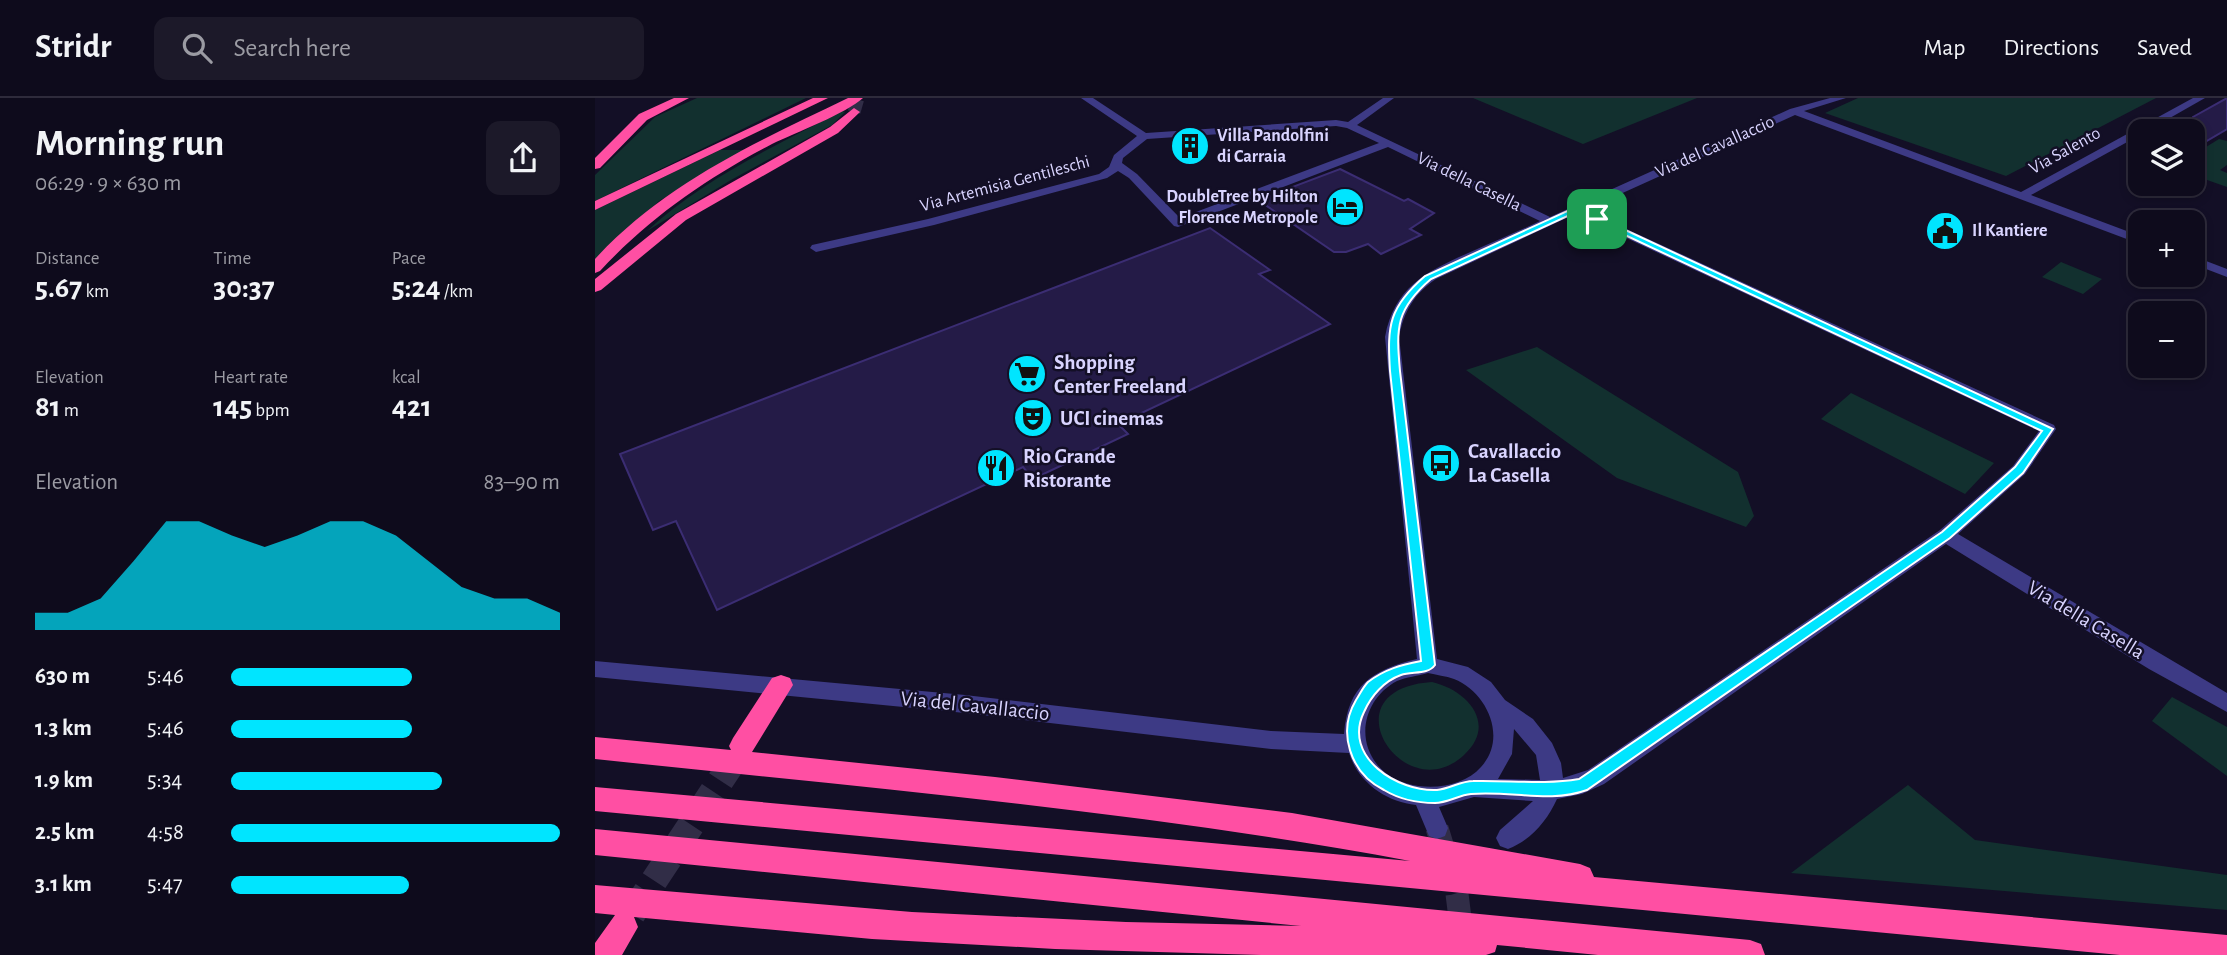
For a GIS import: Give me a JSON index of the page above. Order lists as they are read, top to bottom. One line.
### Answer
{"streets":{"street":["Via del Cavallaccio","Via Salento","Via della Casella","Via Artemisia Gentileschi"]},"crossings":[["Via del Cavallaccio","Via Salento"],["Via del Cavallaccio","Via della Casella"]],"places":{"building":["Villa Pandolfini di Carraia"],"hotel":["DoubleTree by Hilton Florence Metropole"],"public building":["Il Kantiere"],"supermarket":["Shopping Center Freeland"],"theatre":["UCI cinemas"],"bus stop":["Cavallaccio La Casella"],"restaurant":["Rio Grande Ristorante"]},"page":{"header":"Stridr","search":"Search here","nav":["Map","Directions","Saved"],"heading":["Morning run","06:29 · 9 × 630 m"],"map_buttons":["+","−"],"stats":[["Distance","5.67 km"],["Time","30:37"],["Pace","5:24 /km"],["Elevation","81 m"],["Heart rate","145 bpm"],["kcal","421"]],"chart":["Elevation","83–90 m"],"list":[{"name":"630 m","note":"5:46"},{"name":"1.3 km","note":"5:46"},{"name":"1.9 km","note":"5:34"},{"name":"2.5 km","note":"4:58"},{"name":"3.1 km","note":"5:47"}]}}
